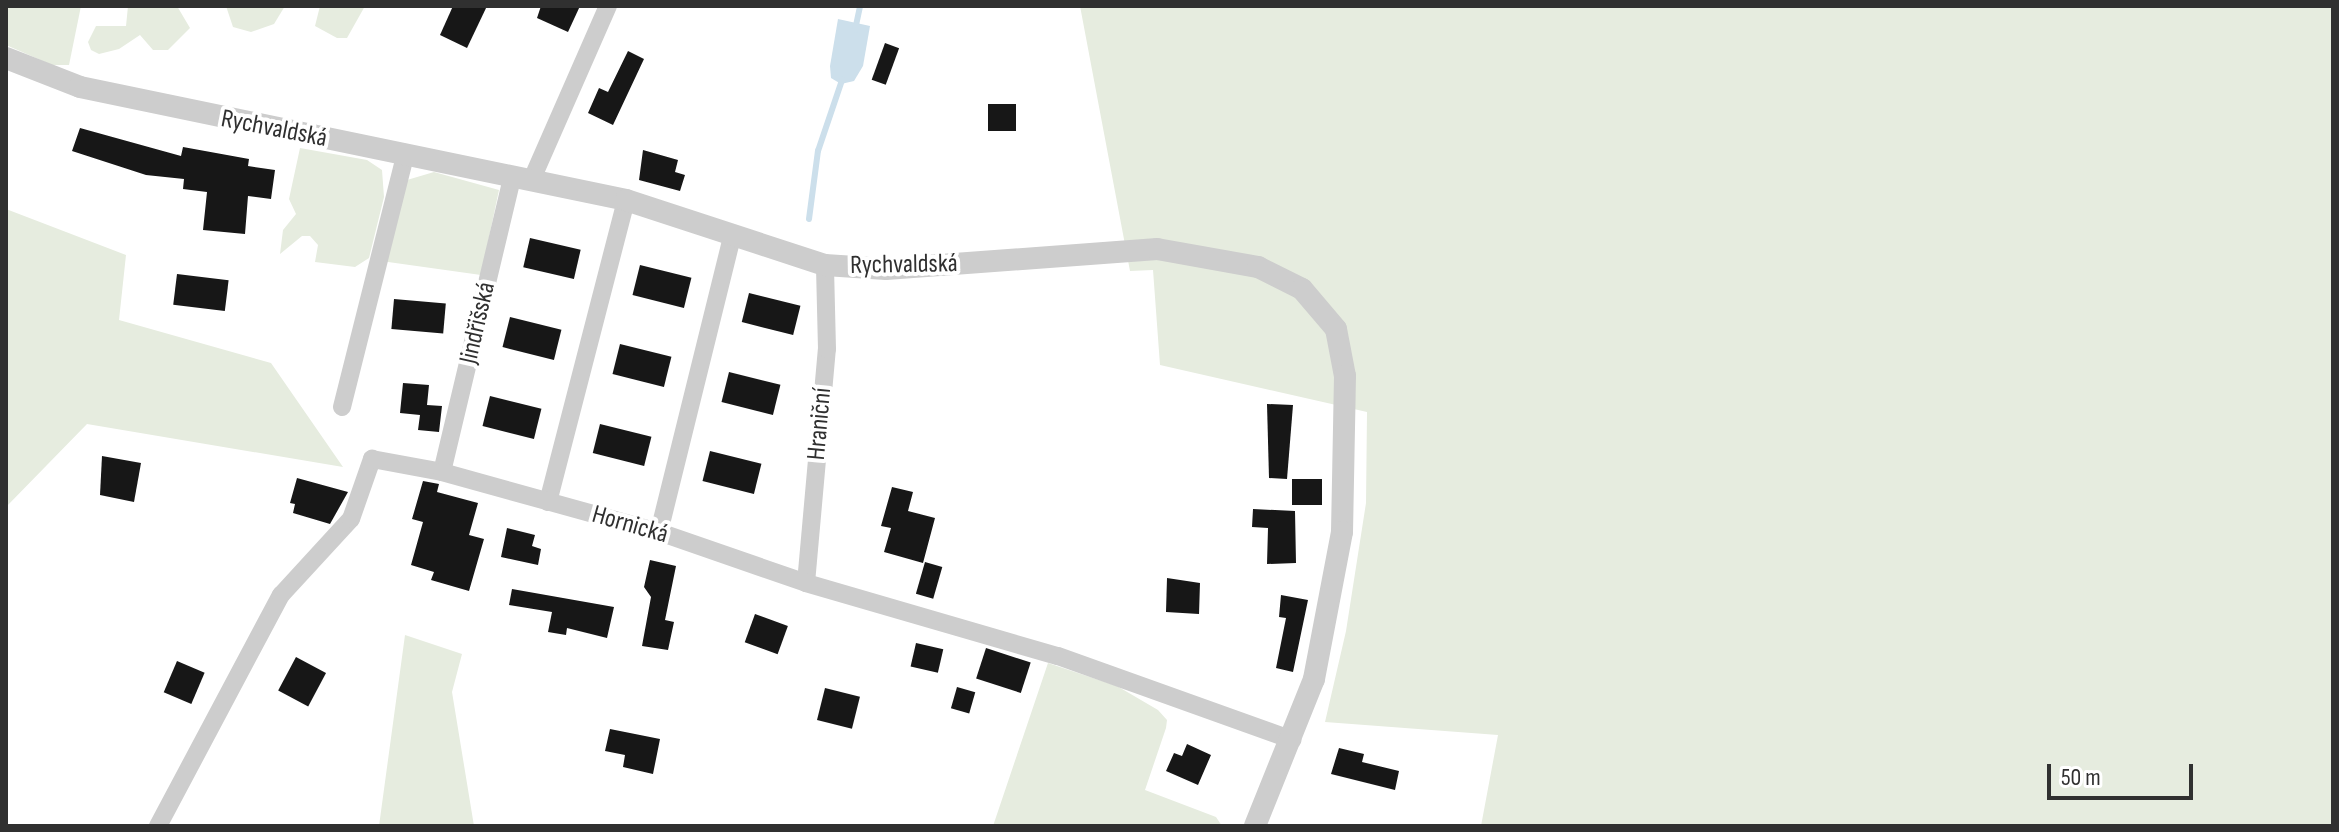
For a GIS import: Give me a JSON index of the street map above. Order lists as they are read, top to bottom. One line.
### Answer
{"streets":{"street":["Rychvaldská","Jindřišská","Hraniční","Hornická"]},"crossings":[["Rychvaldská","Jindřišská"],["Rychvaldská","Hraniční"],["Rychvaldská","Hornická"],["Jindřišská","Hornická"],["Hraniční","Hornická"]],"scale_bar":"50 m"}
